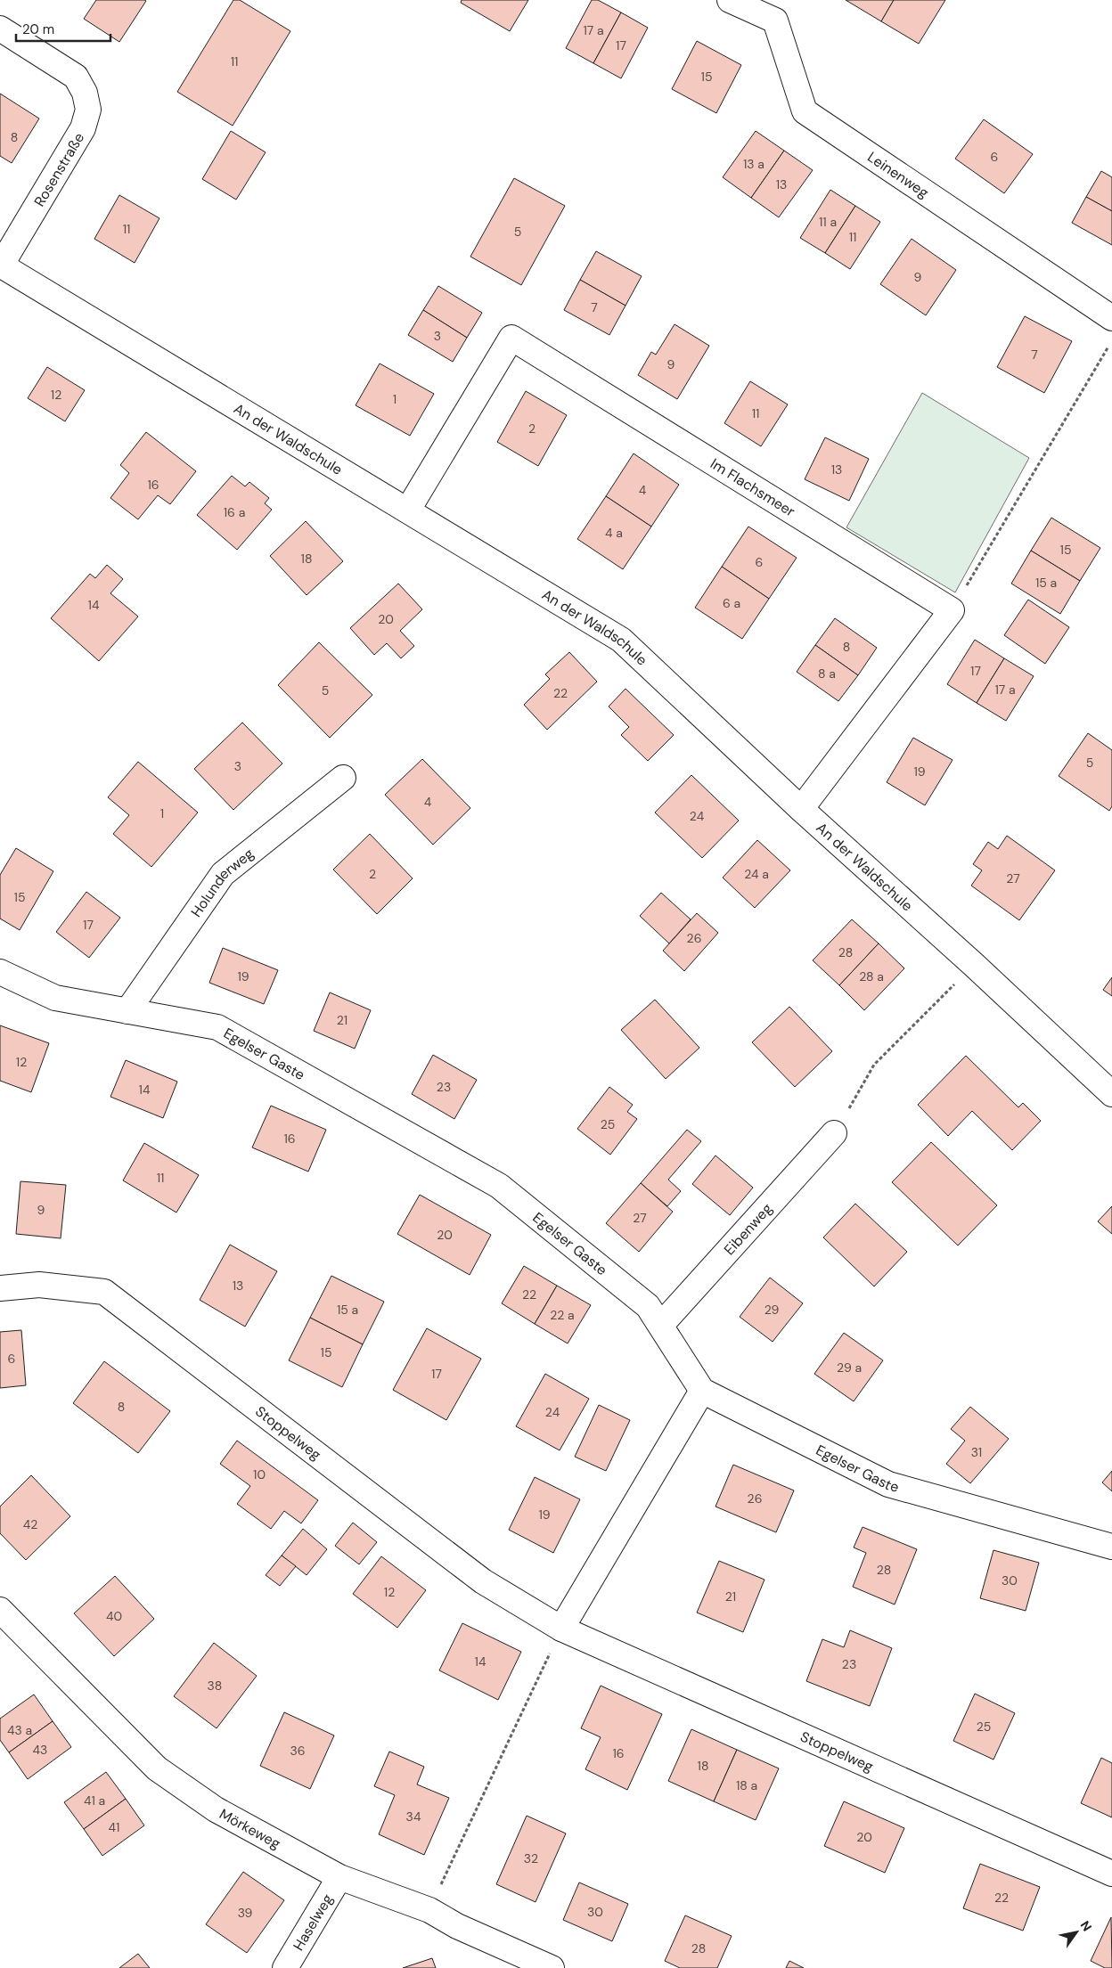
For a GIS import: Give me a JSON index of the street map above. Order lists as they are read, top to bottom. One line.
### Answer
{"streets":{"street":["Rosenstraße","Leinenweg","An der Waldschule","Im Flachsmeer","Holunderweg","Egelser Gaste","Eibenweg","Stoppelweg","Mörkeweg","Haselweg"]},"crossings":[["Rosenstraße","An der Waldschule"],["An der Waldschule","Im Flachsmeer"],["Holunderweg","Egelser Gaste"],["Egelser Gaste","Eibenweg"],["Mörkeweg","Haselweg"]],"house_numbers":["17 a","17","11","15","8","6","13 a","13","11 a","11","5","11","9","7","3","7","9","12","1","11","2","13","16","4","16 a","4 a","15","18","6","15 a","6 a","14","20","8","17","8 a","17 a","5","22","5","3","19","4","1","24","2","24 a","27","15","17","26","28","19","28 a","21","12","23","14","25","16","11","9","27","20","13","22","15 a","29","22 a","15","6","29 a","17","8","24","31","10","26","19","42","28","30","12","21","40","14","23","38","25","43 a","43","36","16","18","18 a","41 a","34","41","20","32","22","30","39","28"],"scale_bar":"20 m","north":"top right"}
